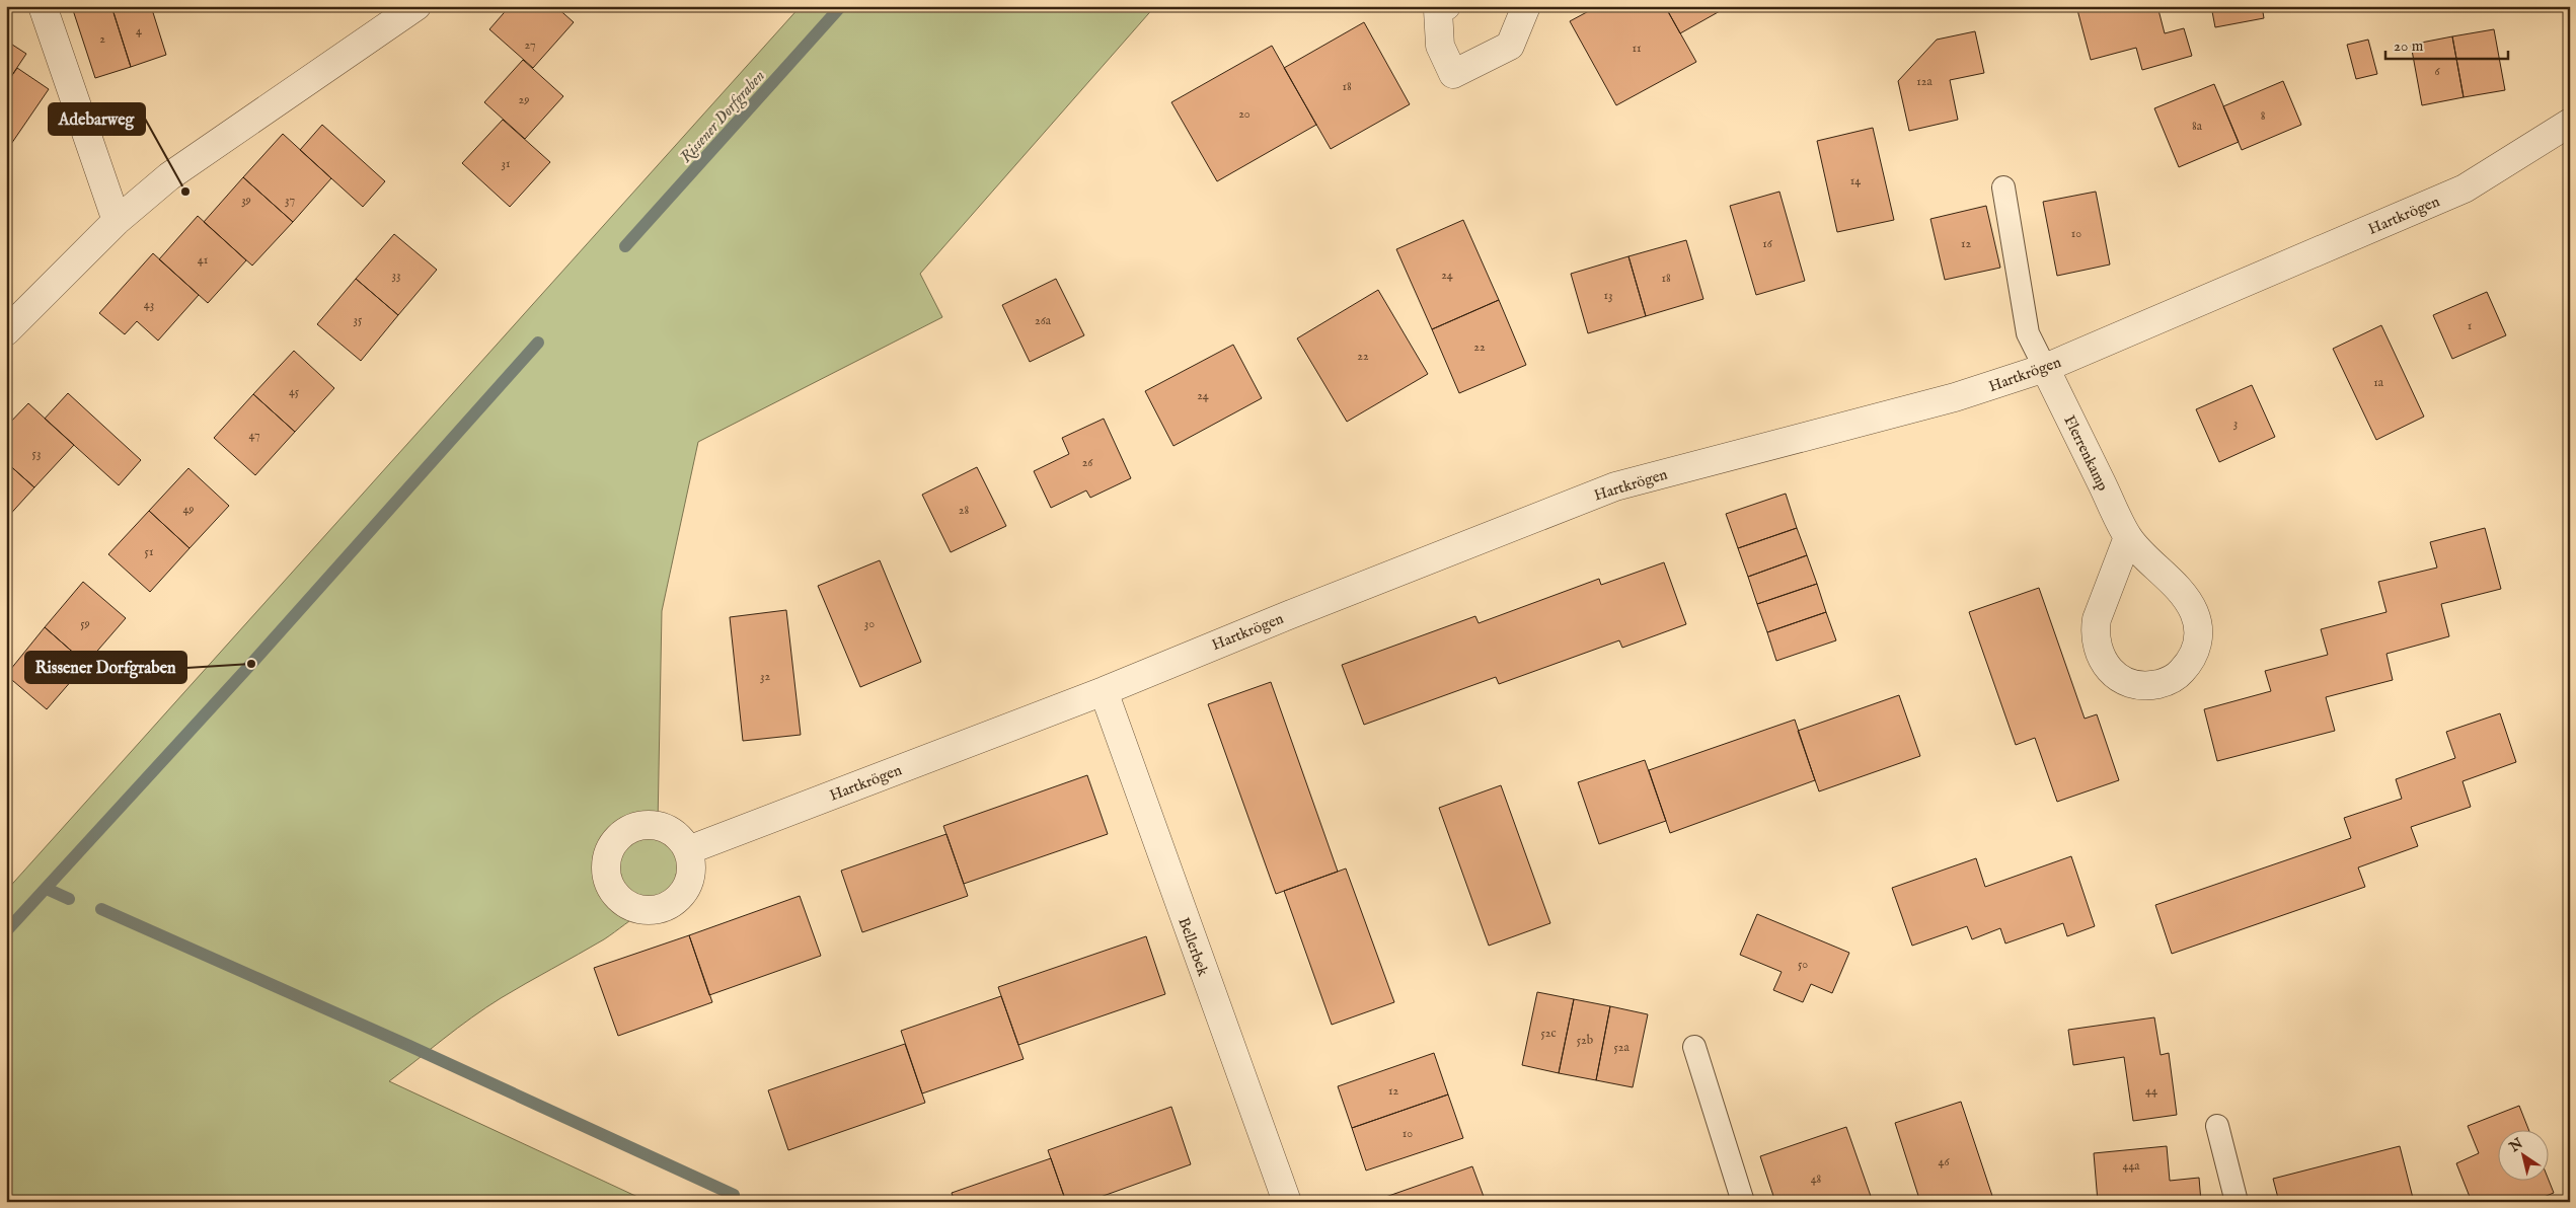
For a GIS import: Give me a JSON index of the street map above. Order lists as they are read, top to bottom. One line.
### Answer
{"streets":{"street":["Hartkrögen","Flerrenkamp","Bellerbek"]},"crossings":[["Hartkrögen","Flerrenkamp"],["Hartkrögen","Bellerbek"]],"water":["Rissener Dorfgraben"],"places":["Adebarweg","Rissener Dorfgraben"],"house_numbers":["4","2","27","11","6","12a","18","29","20","8","8a","31","14","39","37","10","16","12","41","33","24","18","13","43","35","26a","1","22","22","1a","45","24","3","47","53","26","49","28","51","59","30","32","50","52c","52b","52a","12","44","10","46","44a","48"],"scale_bar":"20 m","north":"top left"}
